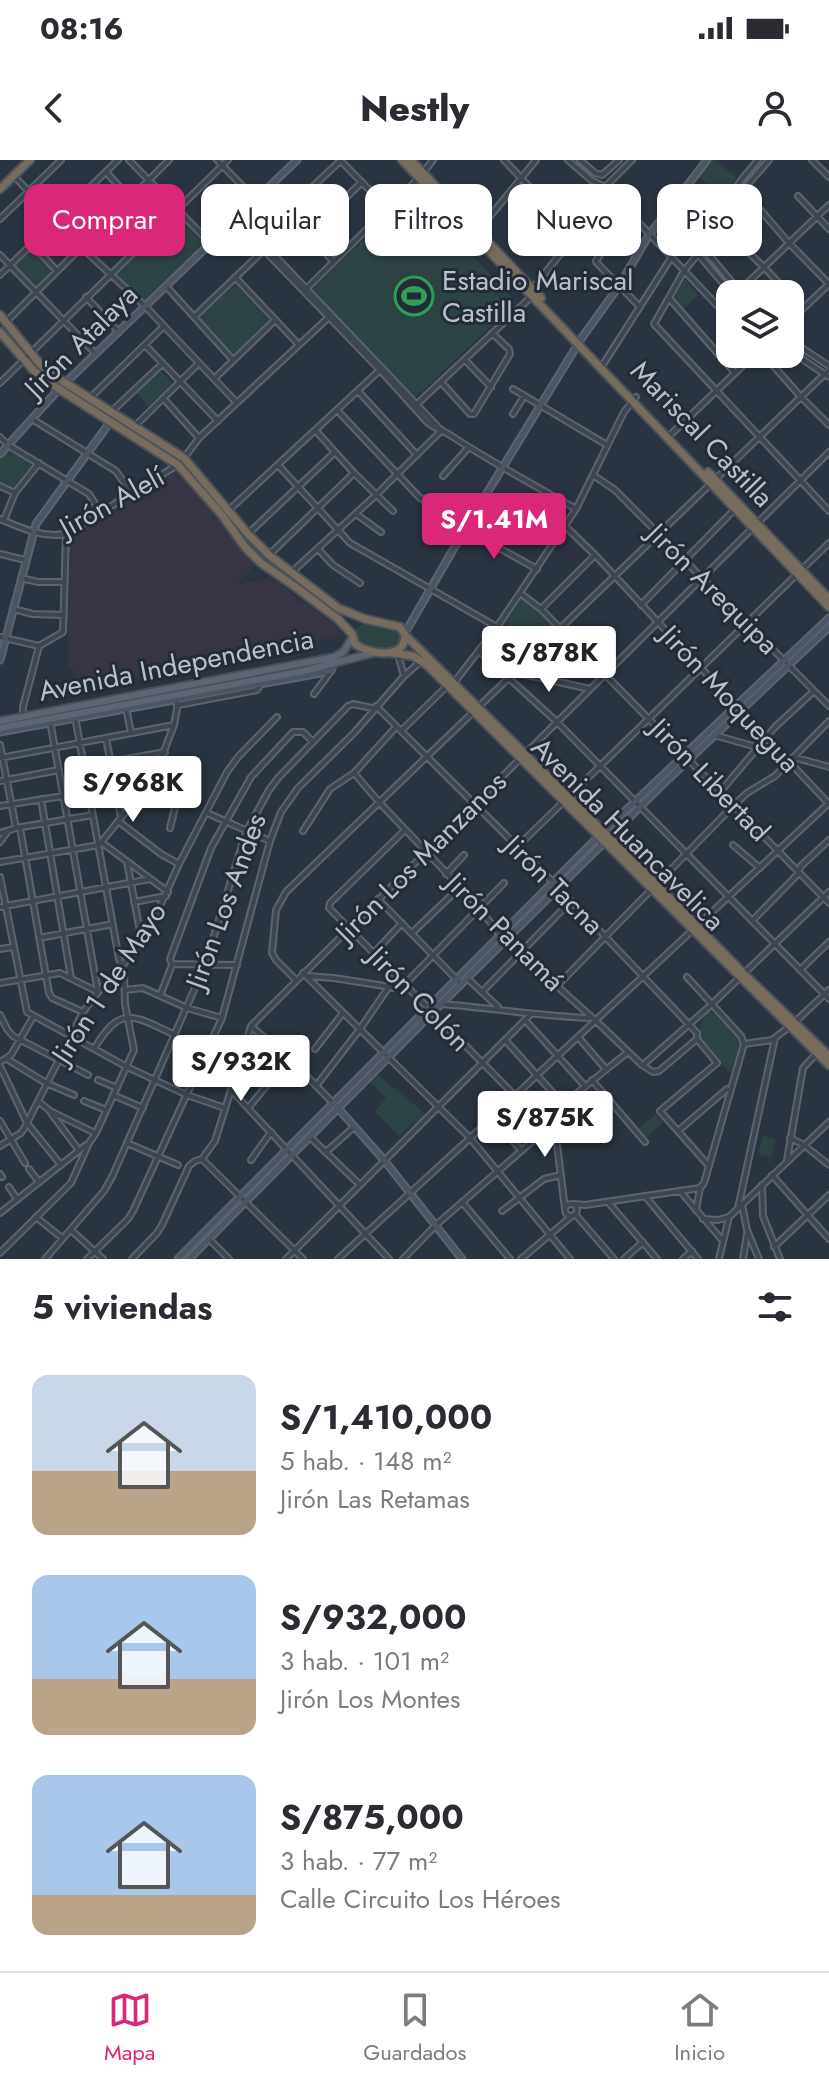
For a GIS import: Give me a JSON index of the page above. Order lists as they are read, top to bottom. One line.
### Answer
{"streets":{"highway":["Mariscal Castilla","Avenida Huancavelica"],"main road":["Avenida Independencia"],"street":["Jirón Atalaya","Jirón Alelí","Jirón Arequipa","Jirón Moquegua","Jirón Libertad","Jirón Los Manzanos","Jirón Tacna","Jirón Los Andes","Jirón Panamá","Jirón 1 de Mayo","Jirón Colón"]},"crossings":[["Mariscal Castilla","Jirón Los Manzanos"],["Jirón Arequipa","Jirón Los Manzanos"],["Avenida Independencia","Avenida Huancavelica"],["Jirón Moquegua","Jirón Los Manzanos"],["Jirón Libertad","Jirón Los Manzanos"],["Avenida Huancavelica","Jirón Los Manzanos"],["Jirón Los Manzanos","Jirón Tacna"],["Jirón Los Manzanos","Jirón Panamá"],["Jirón Los Manzanos","Jirón Colón"],["Jirón Tacna","Jirón Los Andes"],["Jirón Panamá","Jirón Colón"]],"places":{"sports":["Estadio Mariscal Castilla"]},"page":{"status":"08:16","header":"Nestly","chip":["Comprar","Alquilar","Filtros","Nuevo","Piso"],"price":["S/1.41M","S/878K","S/968K","S/932K","S/875K"],"heading":"5 viviendas","list":[{"name":"S/1,410,000","note":"5 hab. · 148 m² · Jirón Las Retamas"},{"name":"S/932,000","note":"3 hab. · 101 m² · Jirón Los Montes"},{"name":"S/875,000","note":"3 hab. · 77 m² · Calle Circuito Los Héroes"}],"tabs":["Mapa","Guardados","Inicio"]}}
